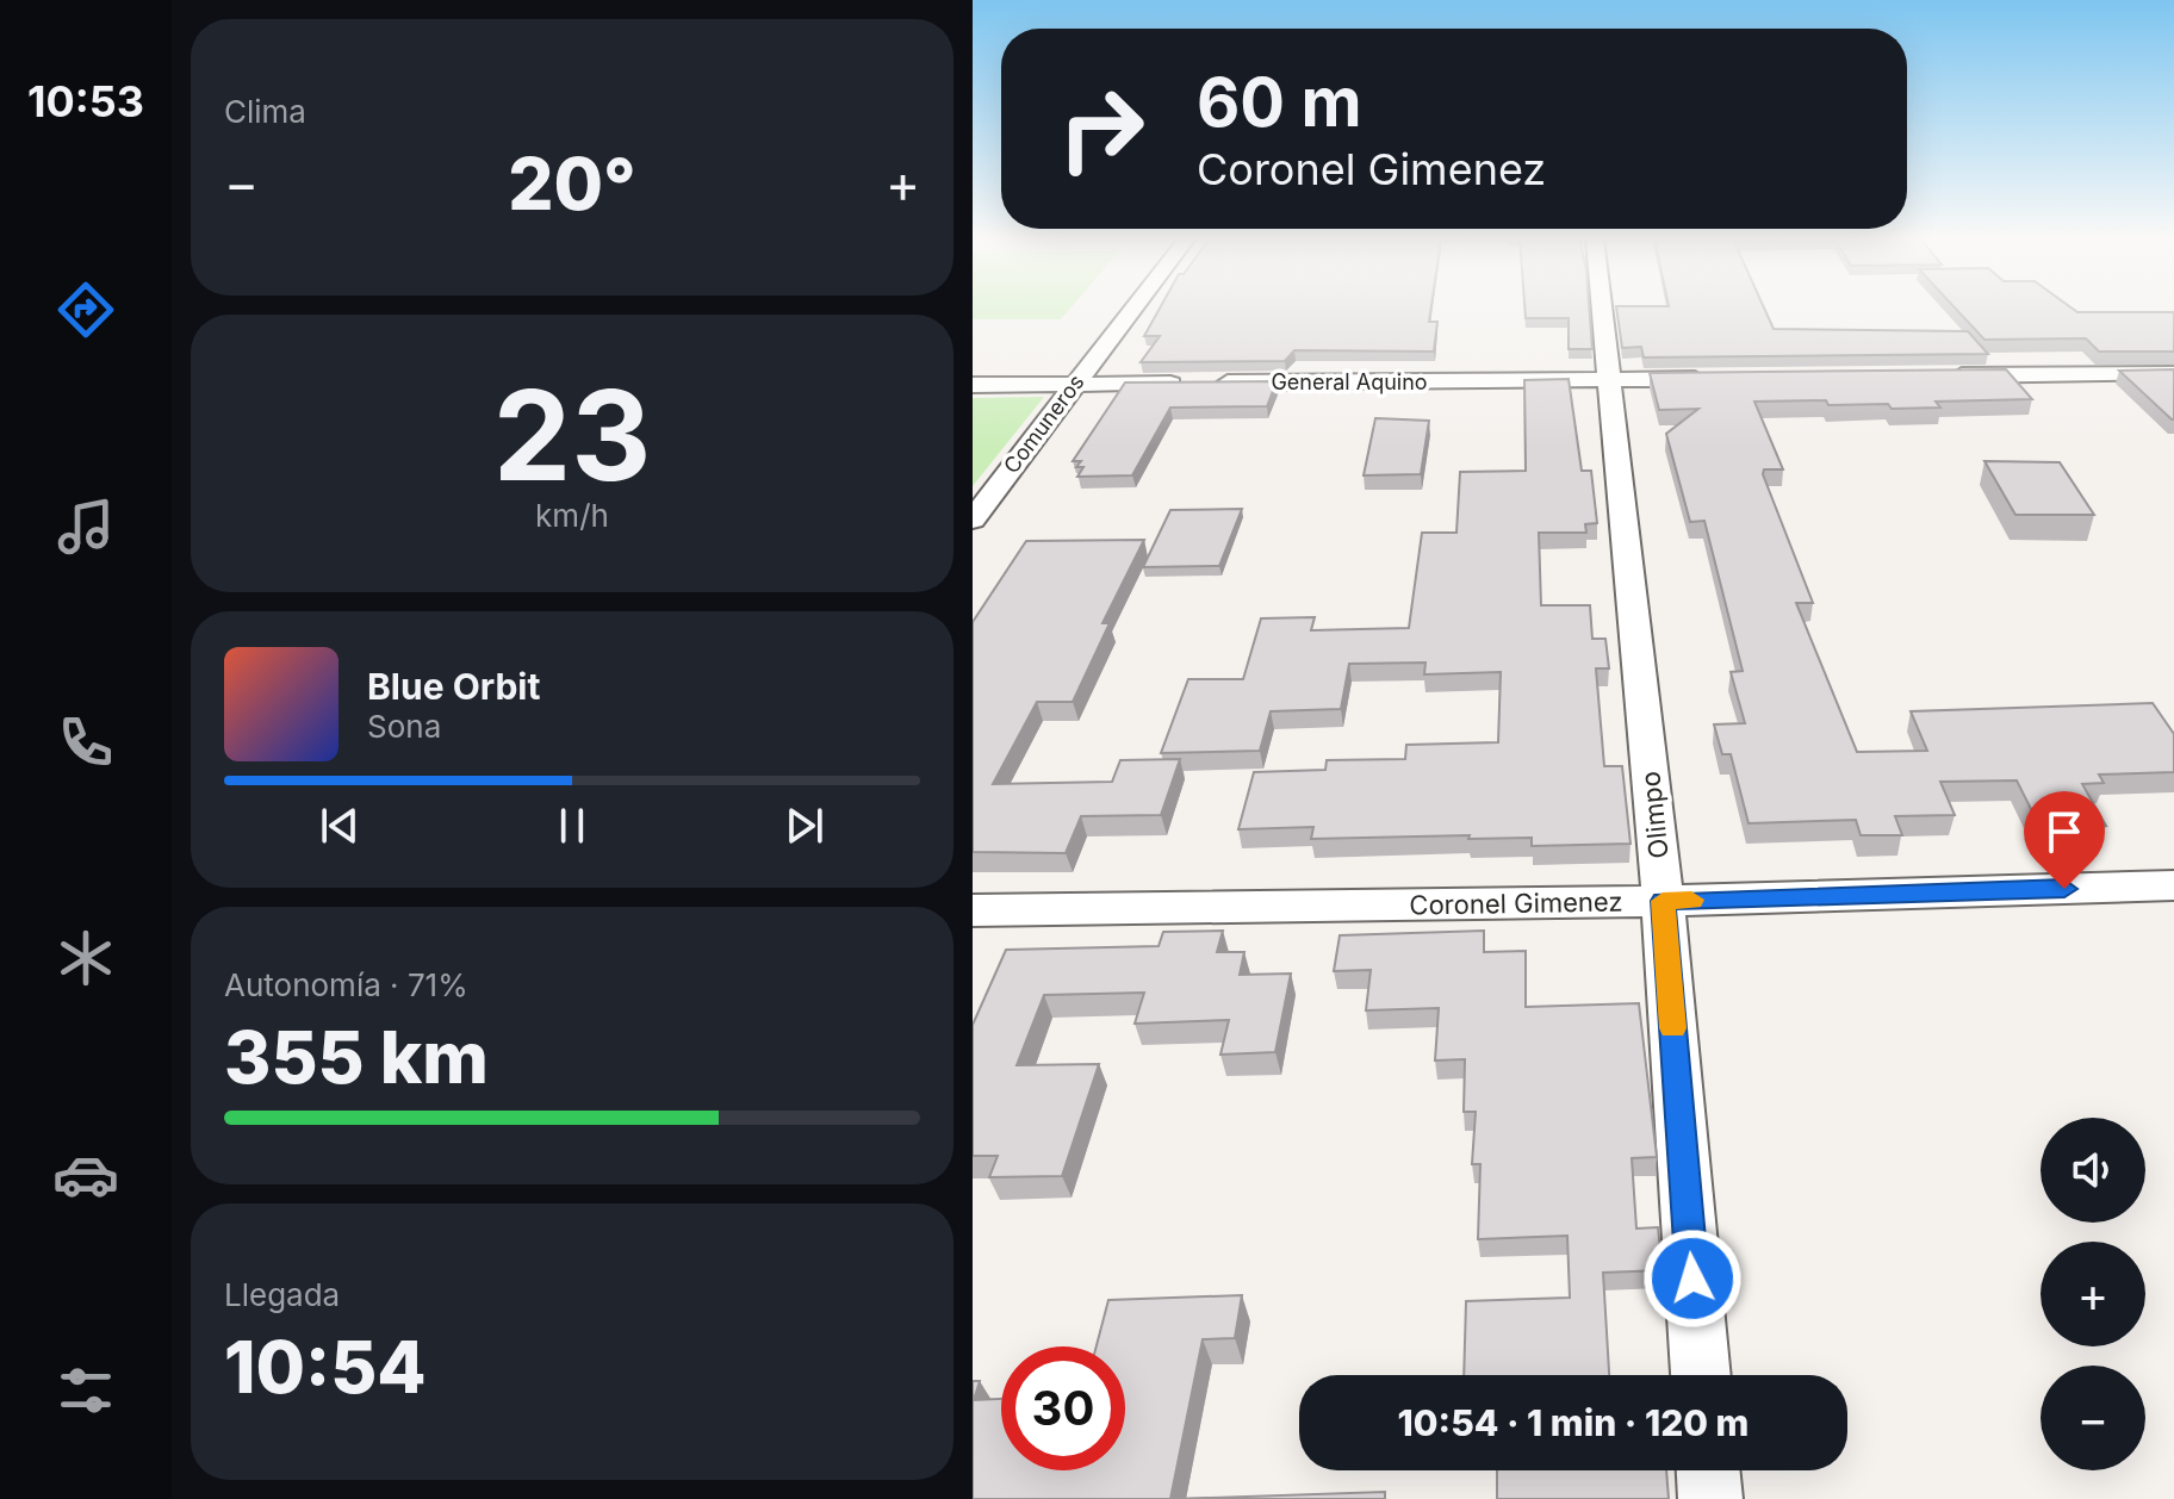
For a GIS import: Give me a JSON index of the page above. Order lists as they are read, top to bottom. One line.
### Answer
{"streets":{"street":["General Aquino","Comuneros","Olimpo","Coronel Gimenez"]},"crossings":[["General Aquino","Comuneros"],["General Aquino","Olimpo"],["Olimpo","Coronel Gimenez"]],"page":{"tabs":"10:53","tile":["Clima",["23","km/h"],["Autonomía · 71%","355 km"],["Llegada","10:54"]],"turn":["60 m","Coronel Gimenez"],"heat":["−","20°","+"],"song":["Blue Orbit","Sona"],"map_buttons":["+","−"],"limit":"30","trip":"10:54 · 1 min · 120 m"}}
